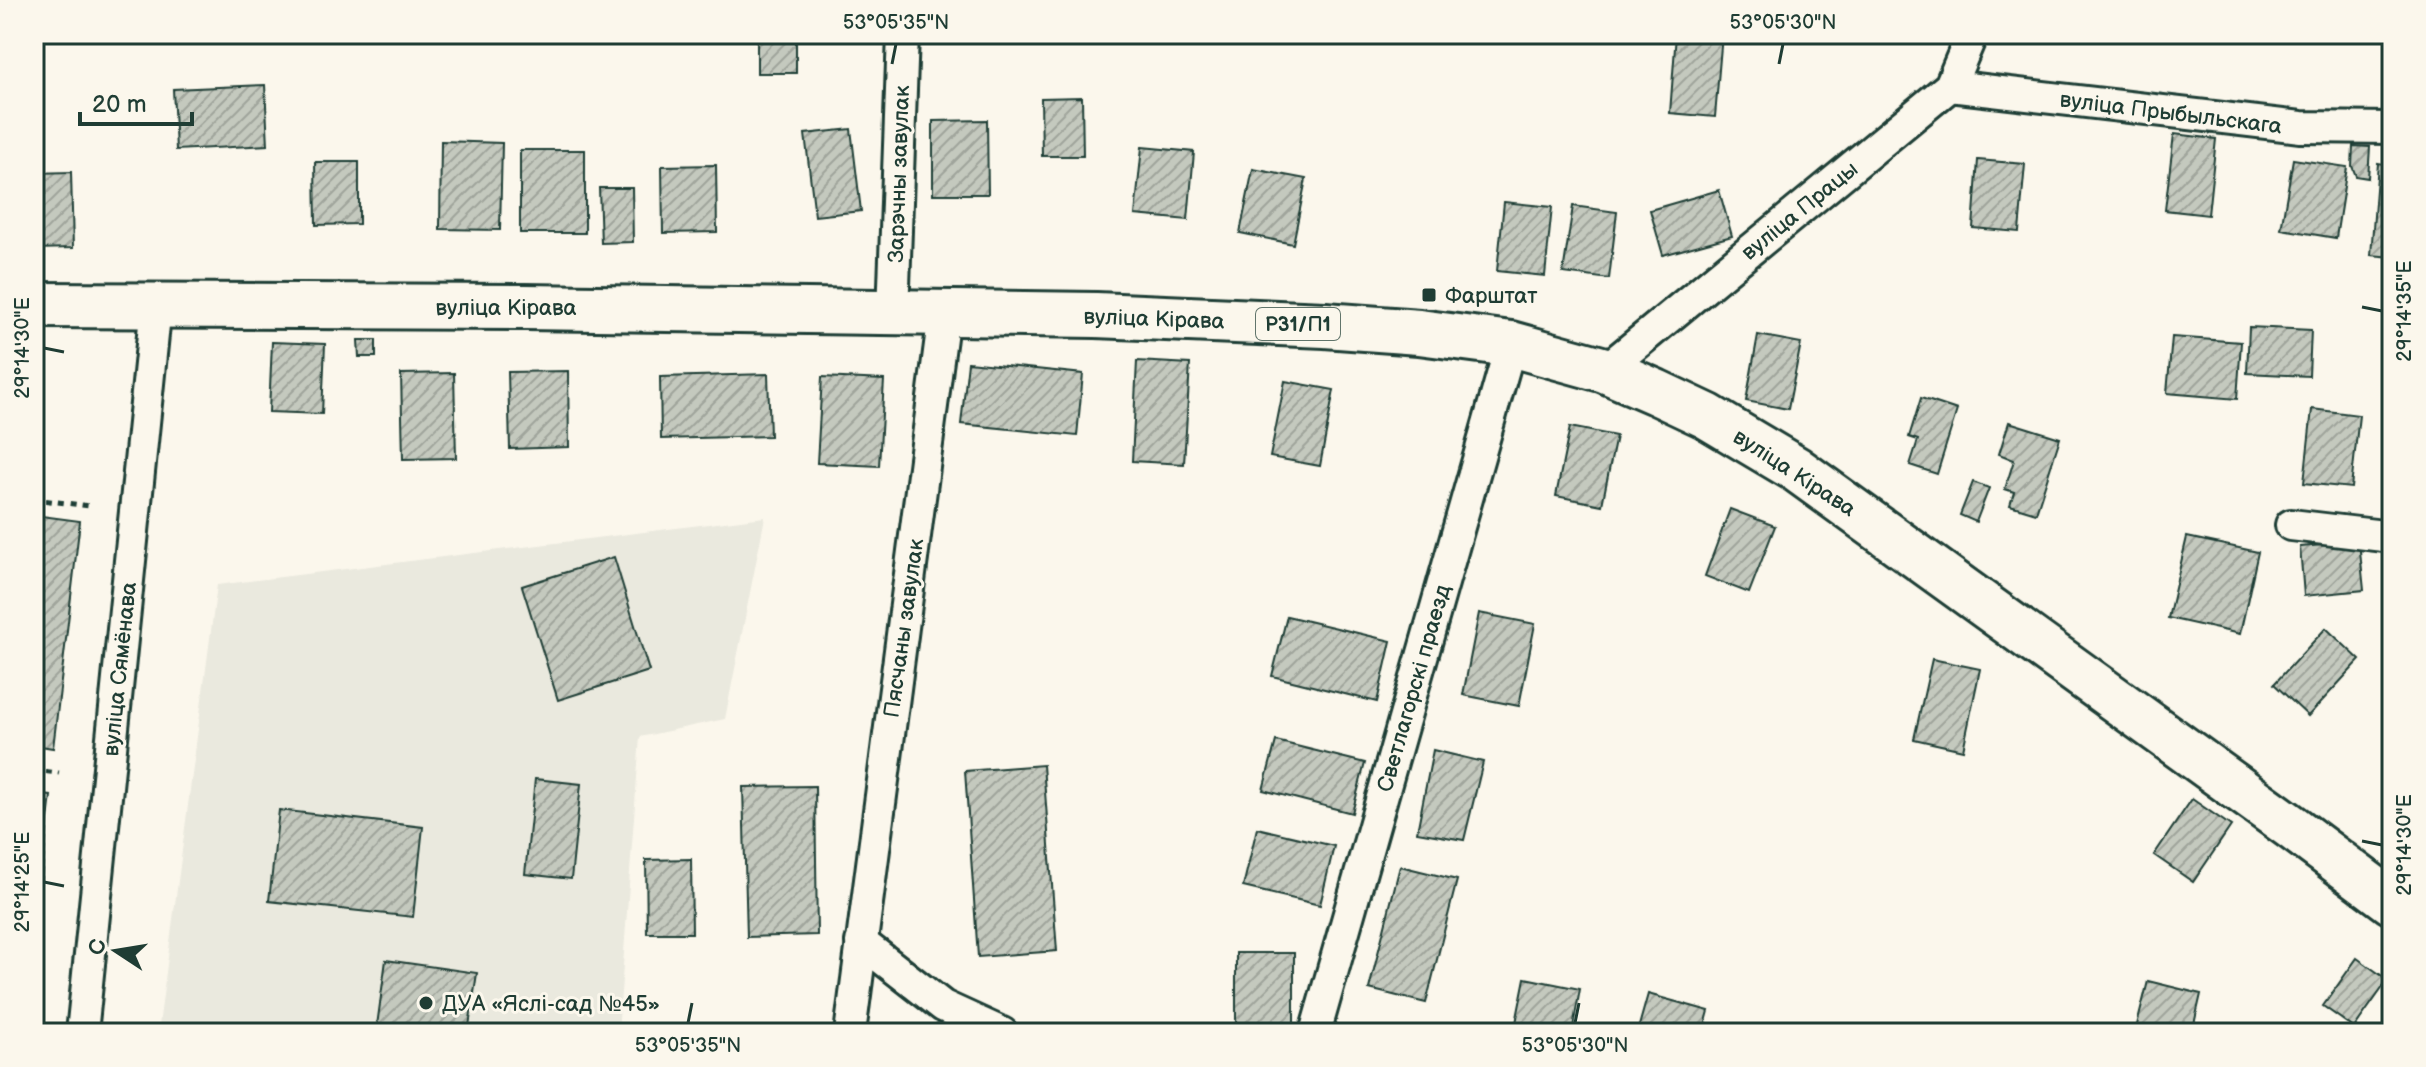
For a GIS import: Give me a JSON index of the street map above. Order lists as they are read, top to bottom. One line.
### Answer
{"streets":{"main road":["вуліца Кірава","Р31/П1"],"street":["вуліца Прыбыльскага","Зарэчны завулак","вуліца Працы","Пясчаны завулак","вуліца Сямёнава","Светлагорскі праезд"]},"crossings":[["вуліца Прыбыльскага","вуліца Працы"],["Зарэчны завулак","вуліца Кірава"],["вуліца Працы","вуліца Кірава"],["вуліца Кірава","Пясчаны завулак"],["вуліца Кірава","вуліца Сямёнава"],["вуліца Кірава","Светлагорскі праезд"]],"places":{"transit":["Фарштат"],"other":["ДУА «Яслі-сад №45»"]},"scale_bar":"20 m","north":"left","coordinates":["53°05'35\"N","53°05'30\"N","29°14'35\"E","29°14'30\"E","29°14'25\"E"]}
